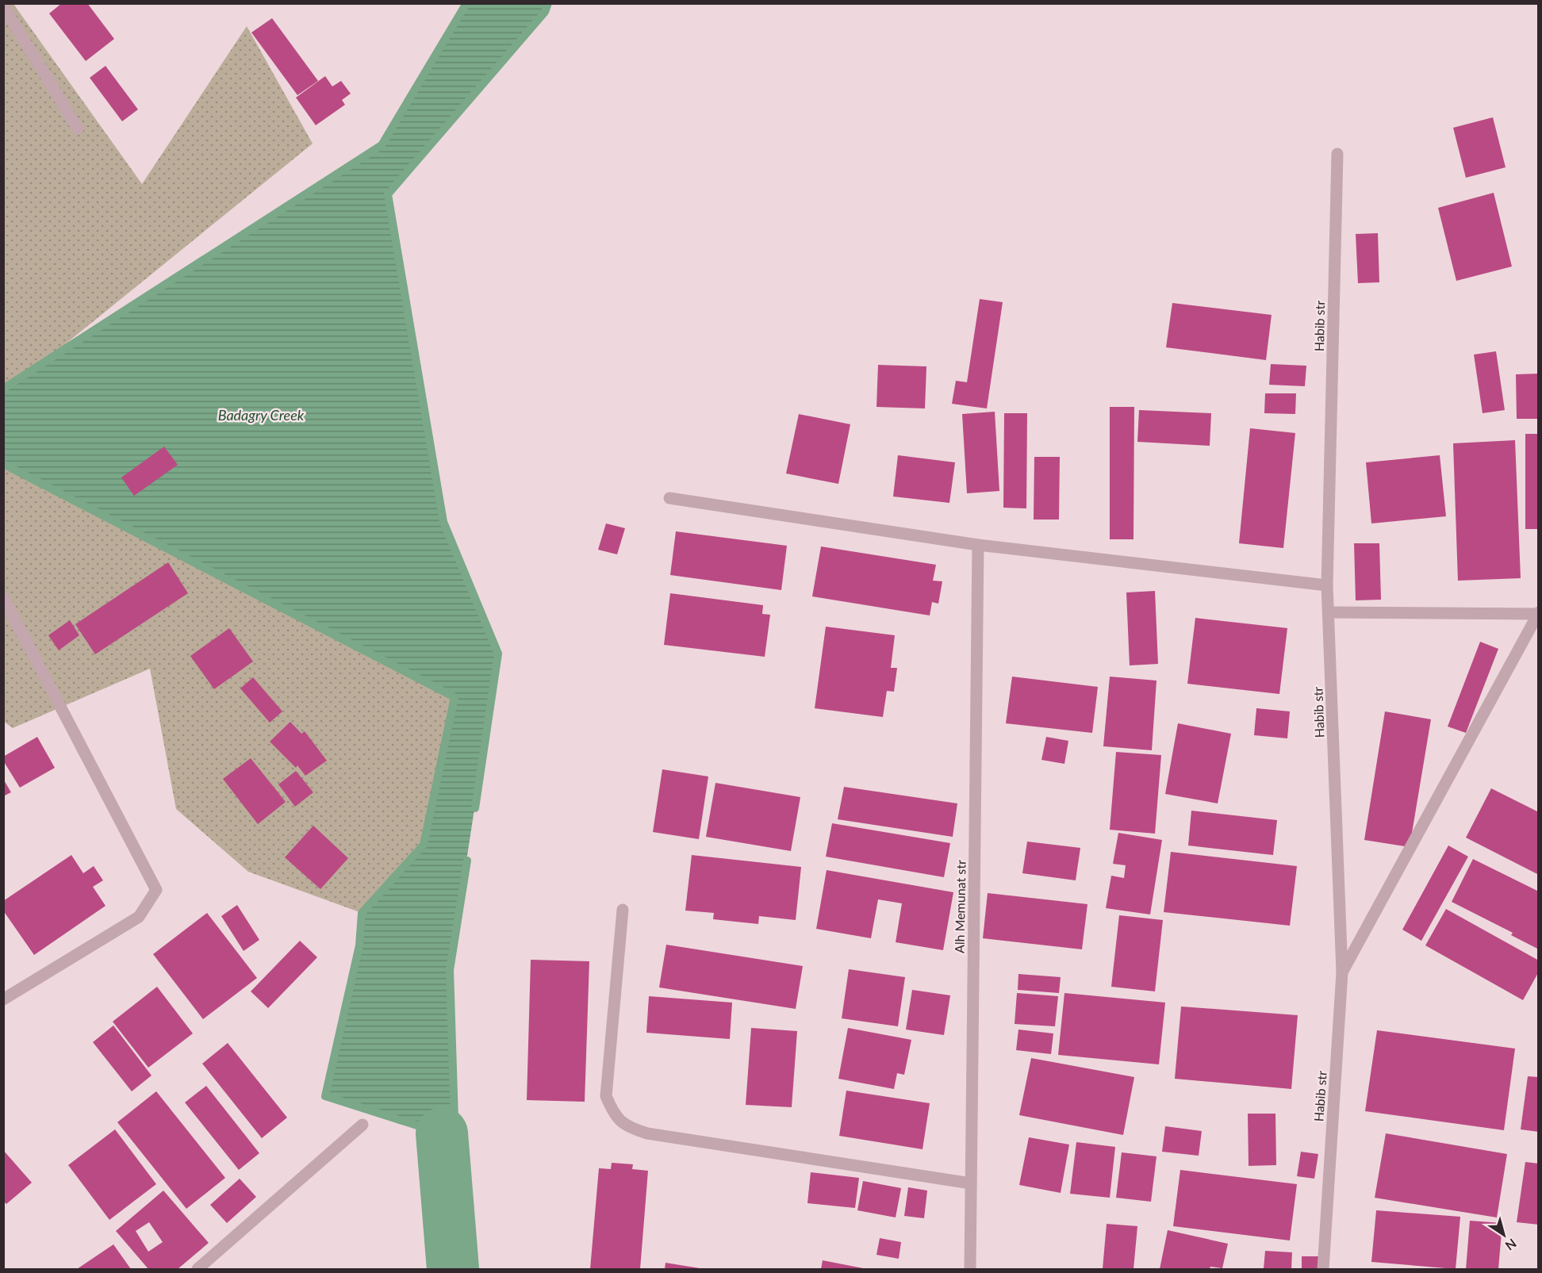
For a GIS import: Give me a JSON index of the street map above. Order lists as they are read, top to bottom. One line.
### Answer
{"streets":{"street":["Habib str","Alh Memunat str"]},"water":["Badagry Creek"],"north":"bottom right"}
